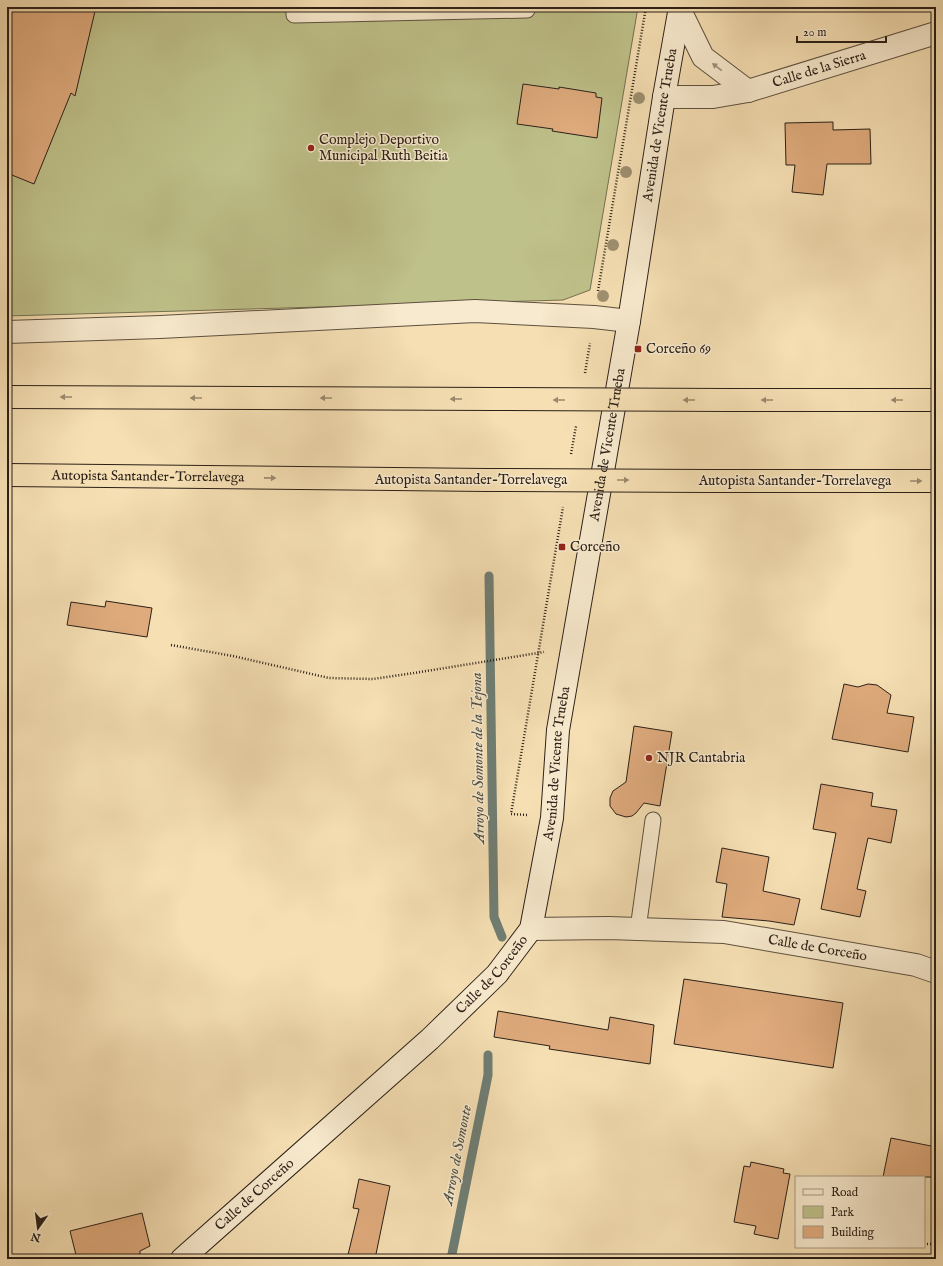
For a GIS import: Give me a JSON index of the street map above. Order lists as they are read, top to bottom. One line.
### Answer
{"streets":{"highway":["Autopista Santander-Torrelavega"],"street":["Calle de la Sierra","Avenida de Vicente Trueba","Calle de Corceño"]},"crossings":[["Calle de la Sierra","Avenida de Vicente Trueba"],["Avenida de Vicente Trueba","Calle de Corceño"]],"water":["Arroyo de Somonte de la Tejona","Arroyo de Somonte"],"places":{"other":["Complejo Deportivo Municipal Ruth Beitia","NJR Cantabria"],"transit":["Corceño 69","Corceño"]},"legend":["Road","Park","Building"],"scale_bar":"20 m","north":"bottom"}
